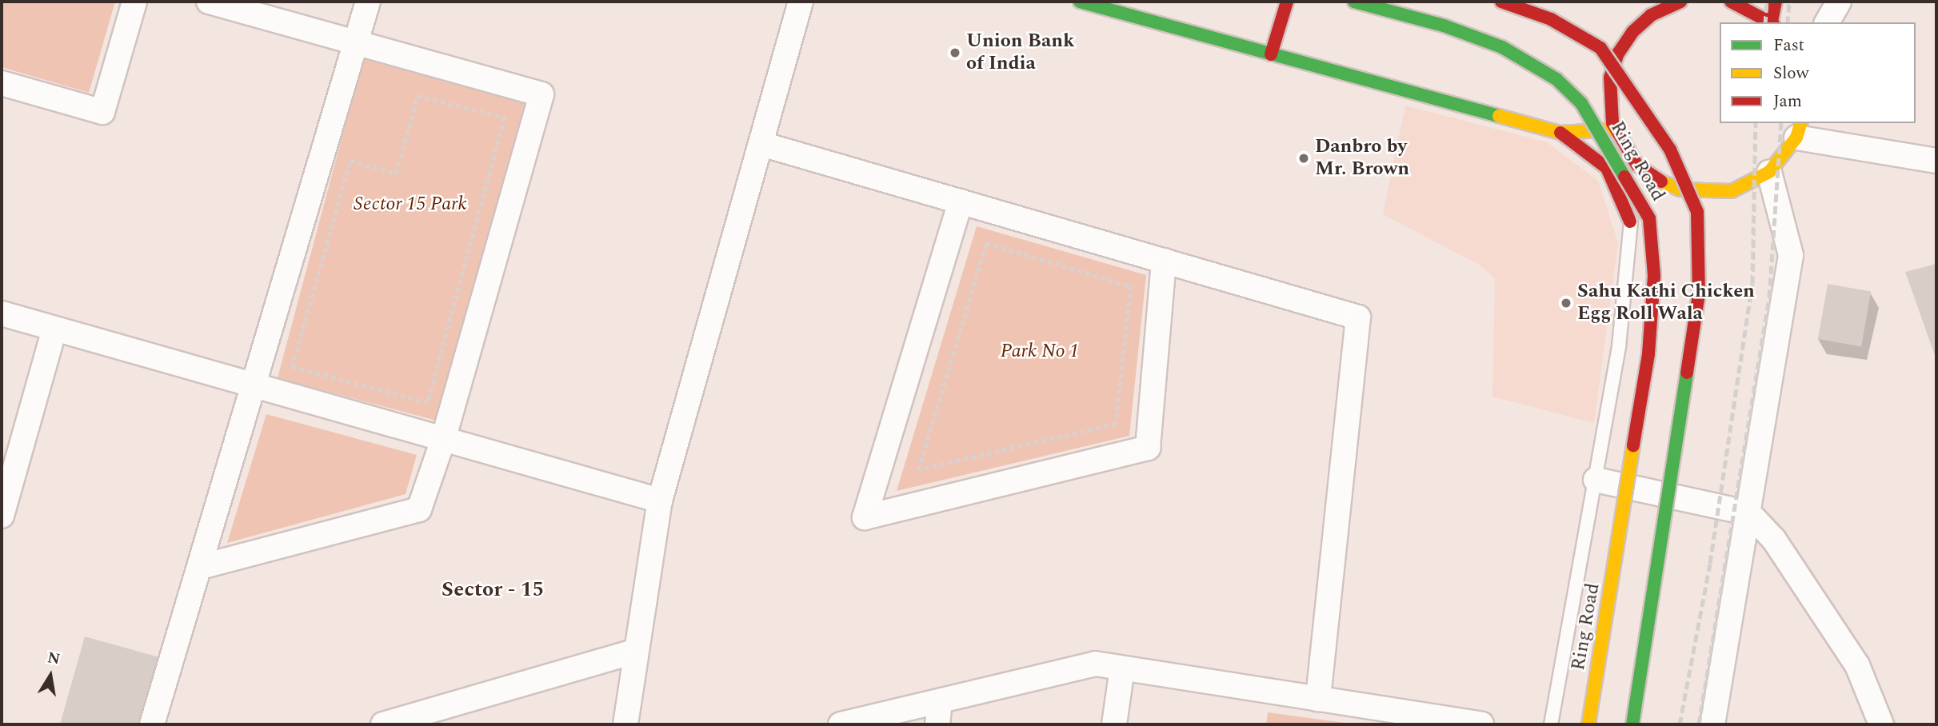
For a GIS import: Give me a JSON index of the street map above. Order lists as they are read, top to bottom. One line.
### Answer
{"streets":{"main road":["Ring Road"]},"districts":["Sector - 15"],"parks":["Sector 15 Park","Park No 1"],"places":["Union Bank of India","Danbro by Mr. Brown","Sahu Kathi Chicken Egg Roll Wala"],"legend":["Fast","Slow","Jam"],"north":"top"}
